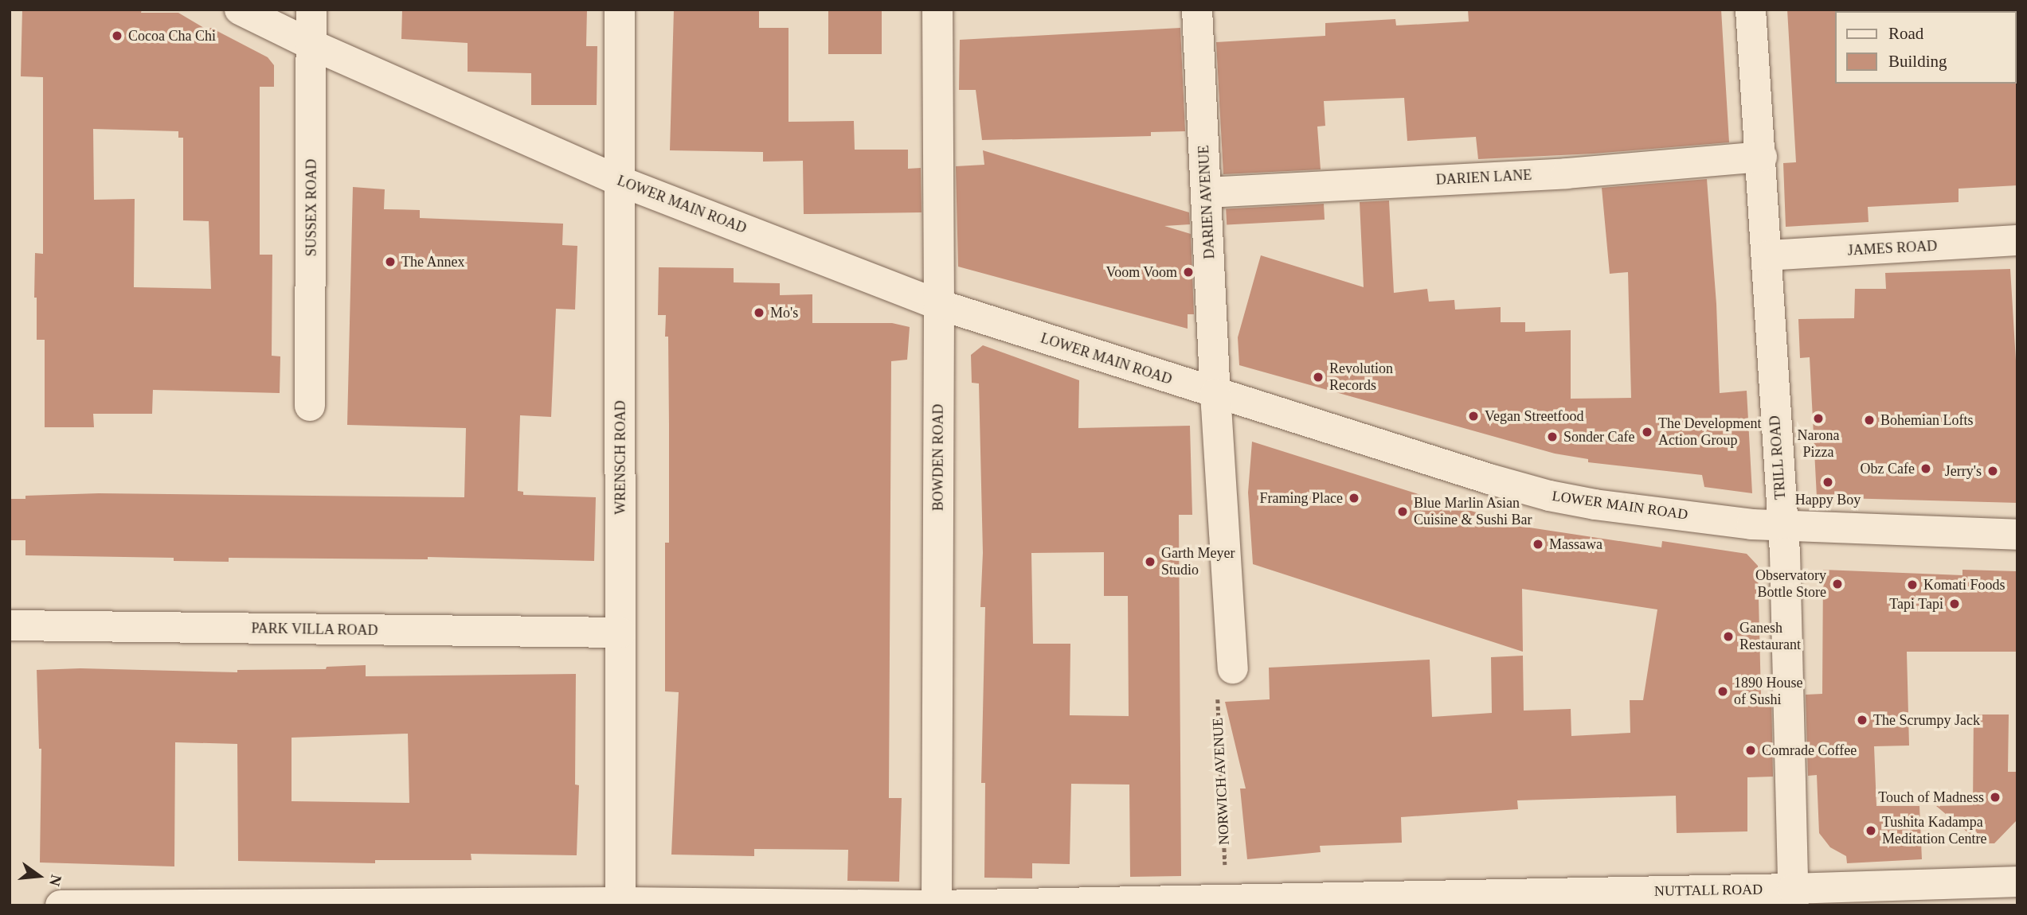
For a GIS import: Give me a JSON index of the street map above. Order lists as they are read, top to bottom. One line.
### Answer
{"streets":{"street":["DARIEN LANE","DARIEN AVENUE","LOWER MAIN ROAD","SUSSEX ROAD","JAMES ROAD","WRENSCH ROAD","BOWDEN ROAD","TRILL ROAD","PARK VILLA ROAD","NUTTALL ROAD"],"path":["NORWICH AVENUE"]},"crossings":[["DARIEN LANE","DARIEN AVENUE"],["DARIEN LANE","TRILL ROAD"],["DARIEN AVENUE","LOWER MAIN ROAD"],["LOWER MAIN ROAD","SUSSEX ROAD"],["LOWER MAIN ROAD","WRENSCH ROAD"],["LOWER MAIN ROAD","BOWDEN ROAD"],["LOWER MAIN ROAD","TRILL ROAD"],["JAMES ROAD","TRILL ROAD"],["WRENSCH ROAD","PARK VILLA ROAD"],["WRENSCH ROAD","NUTTALL ROAD"],["BOWDEN ROAD","NUTTALL ROAD"],["TRILL ROAD","NUTTALL ROAD"],["NORWICH AVENUE","NUTTALL ROAD"]],"places":["Cocoa Cha Chi","The Annex","Voom Voom","Mo's","Revolution Records","Vegan Streetfood","Narona Pizza","Bohemian Lofts","The Development Action Group","Sonder Cafe","Obz Cafe","Jerry's","Happy Boy","Framing Place","Blue Marlin Asian Cuisine & Sushi Bar","Massawa","Garth Meyer Studio","Observatory Bottle Store","Komati Foods","Tapi Tapi","Ganesh Restaurant","1890 House of Sushi","The Scrumpy Jack","Comrade Coffee","Touch of Madness","Tushita Kadampa Meditation Centre"],"legend":["Road","Building"],"north":"right"}
